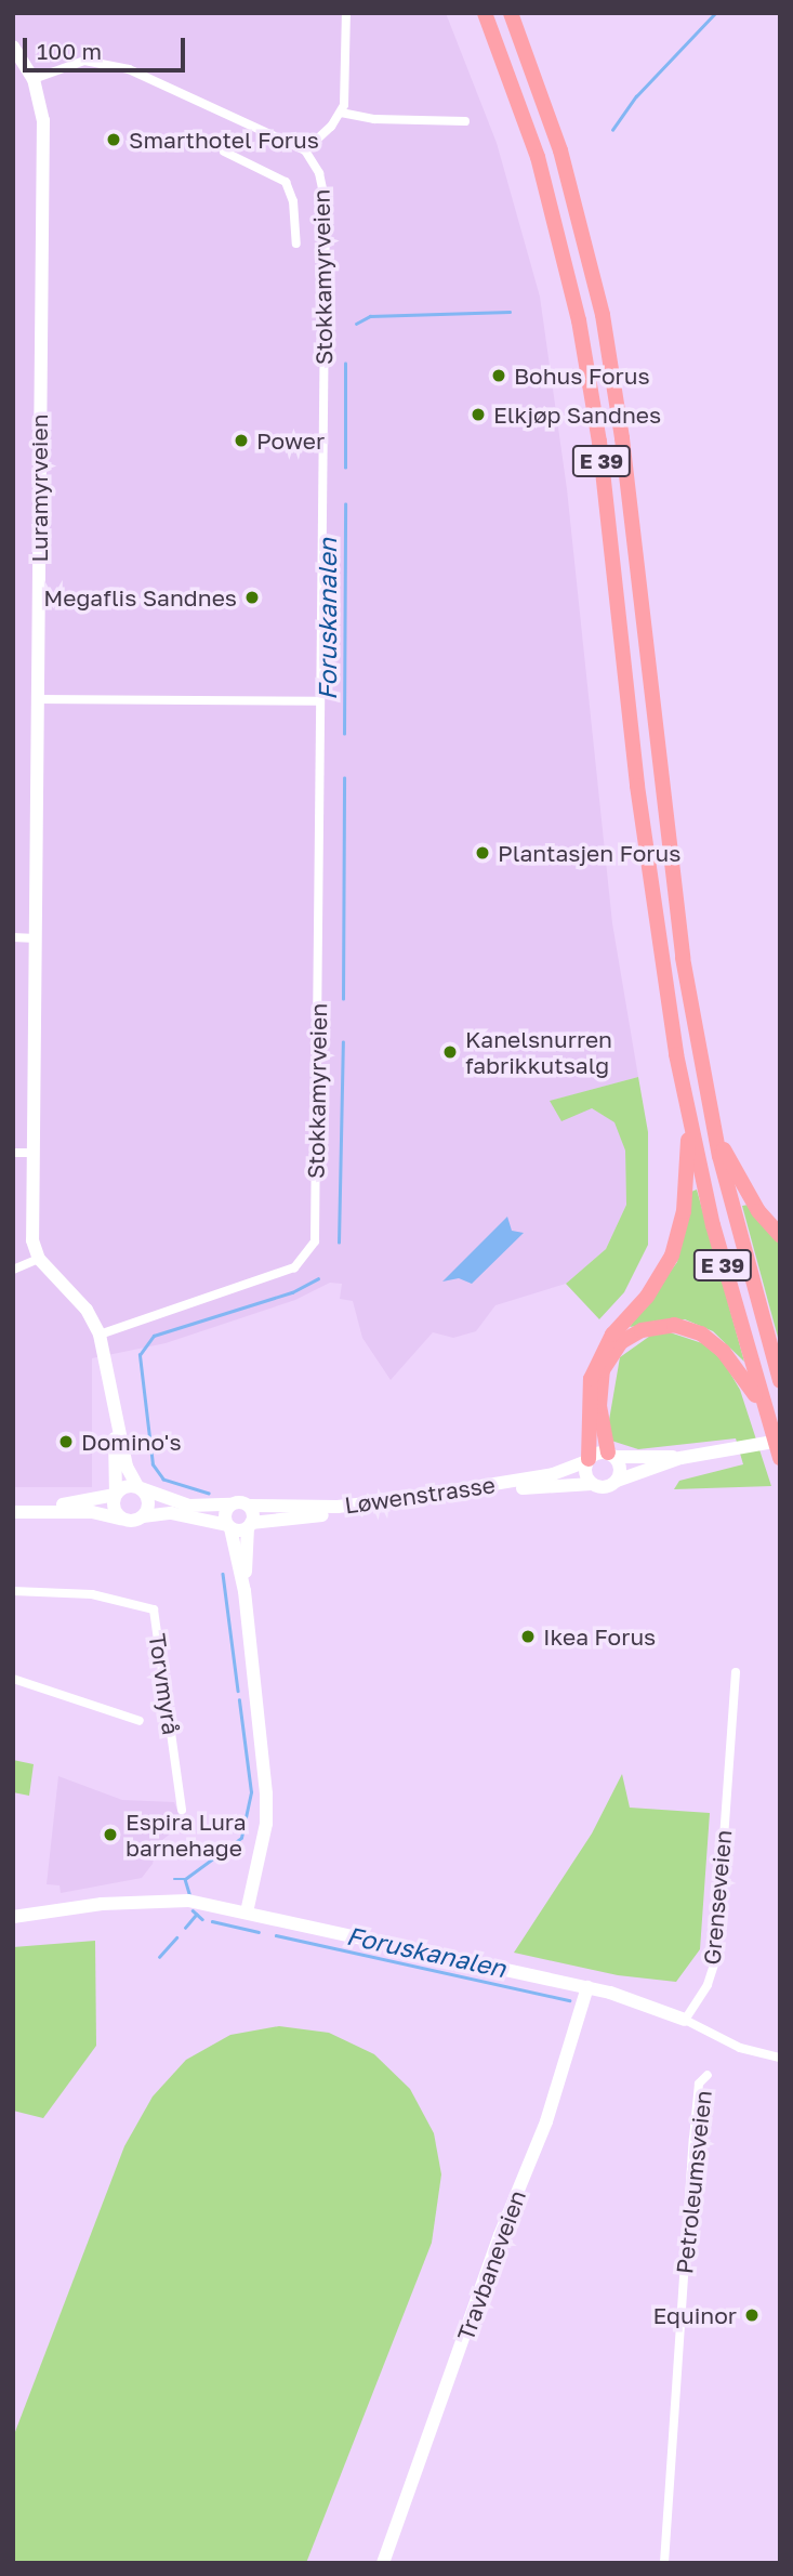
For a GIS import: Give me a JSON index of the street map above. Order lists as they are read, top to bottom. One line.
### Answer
{"streets":{"highway":["E 39"],"street":["Stokkamyrveien","Luramyrveien","Løwenstrasse","Torvmyrå","Grenseveien","Petroleumsveien","Travbaneveien"]},"crossings":[["E 39","Løwenstrasse"]],"water":["Foruskanalen"],"places":["Smarthotel Forus","Bohus Forus","Elkjøp Sandnes","Power","Megaflis Sandnes","Plantasjen Forus","Kanelsnurren fabrikkutsalg","Domino's","Ikea Forus","Espira Lura barnehage","Equinor"],"scale_bar":"100 m"}
